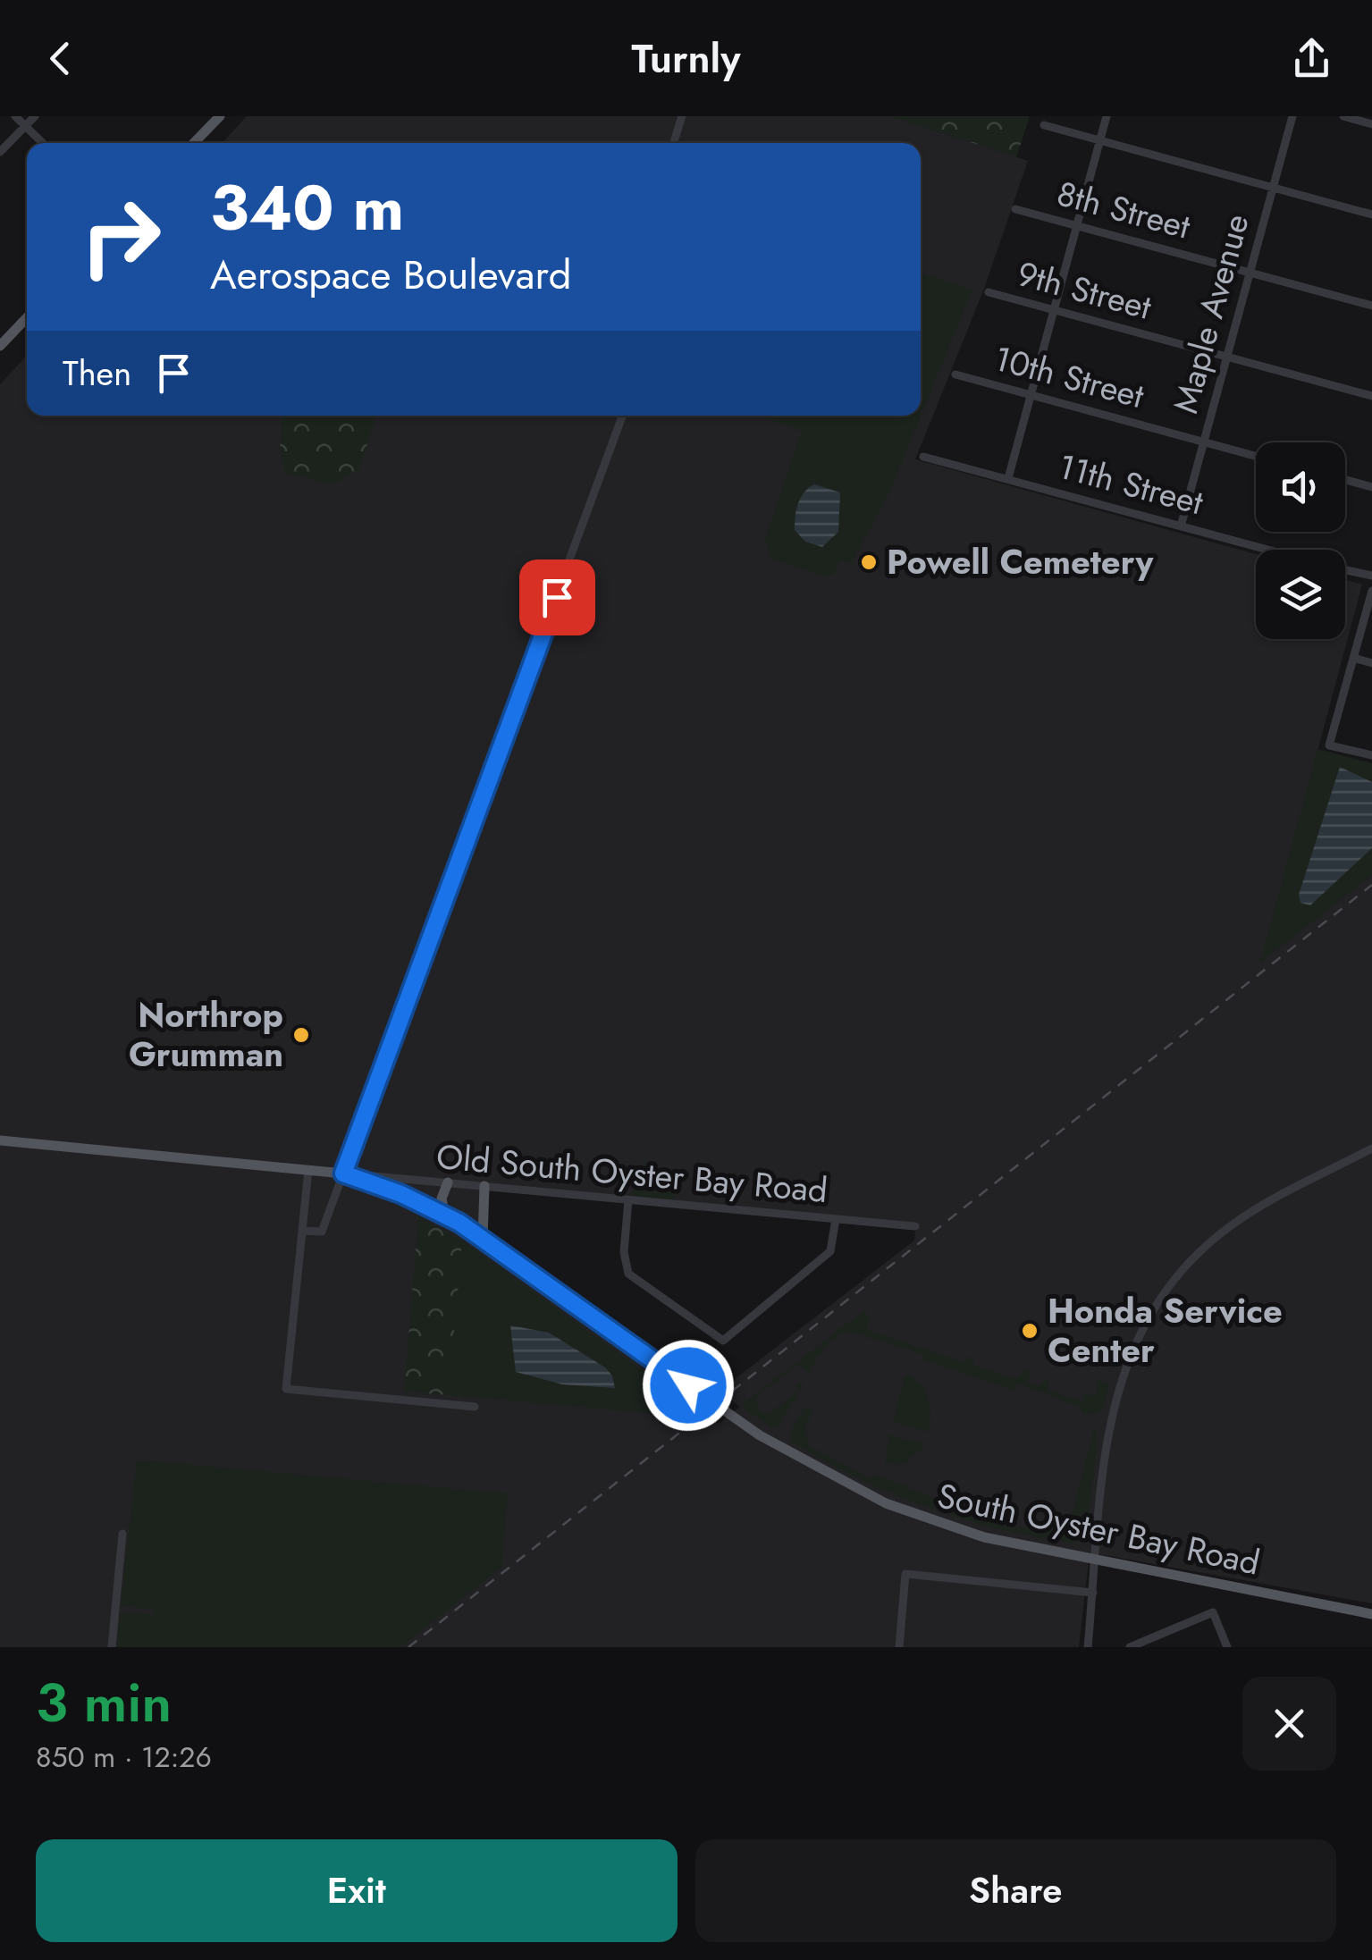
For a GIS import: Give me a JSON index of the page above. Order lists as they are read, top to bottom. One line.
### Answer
{"streets":{"main road":["South Oyster Bay Road"],"street":["8th Street","9th Street","Maple Avenue","10th Street","11th Street","Old South Oyster Bay Road"]},"crossings":[["8th Street","Maple Avenue"],["9th Street","Maple Avenue"],["Maple Avenue","10th Street"],["Maple Avenue","11th Street"],["Old South Oyster Bay Road","South Oyster Bay Road"]],"places":["Powell Cemetery","Northrop Grumman","Honda Service Center"],"page":{"header":"Turnly","turn":["340 m","Aerospace Boulevard"],"then":"Then","heading":["3 min","850 m · 12:26"],"buttons":["Exit","Share"]}}
